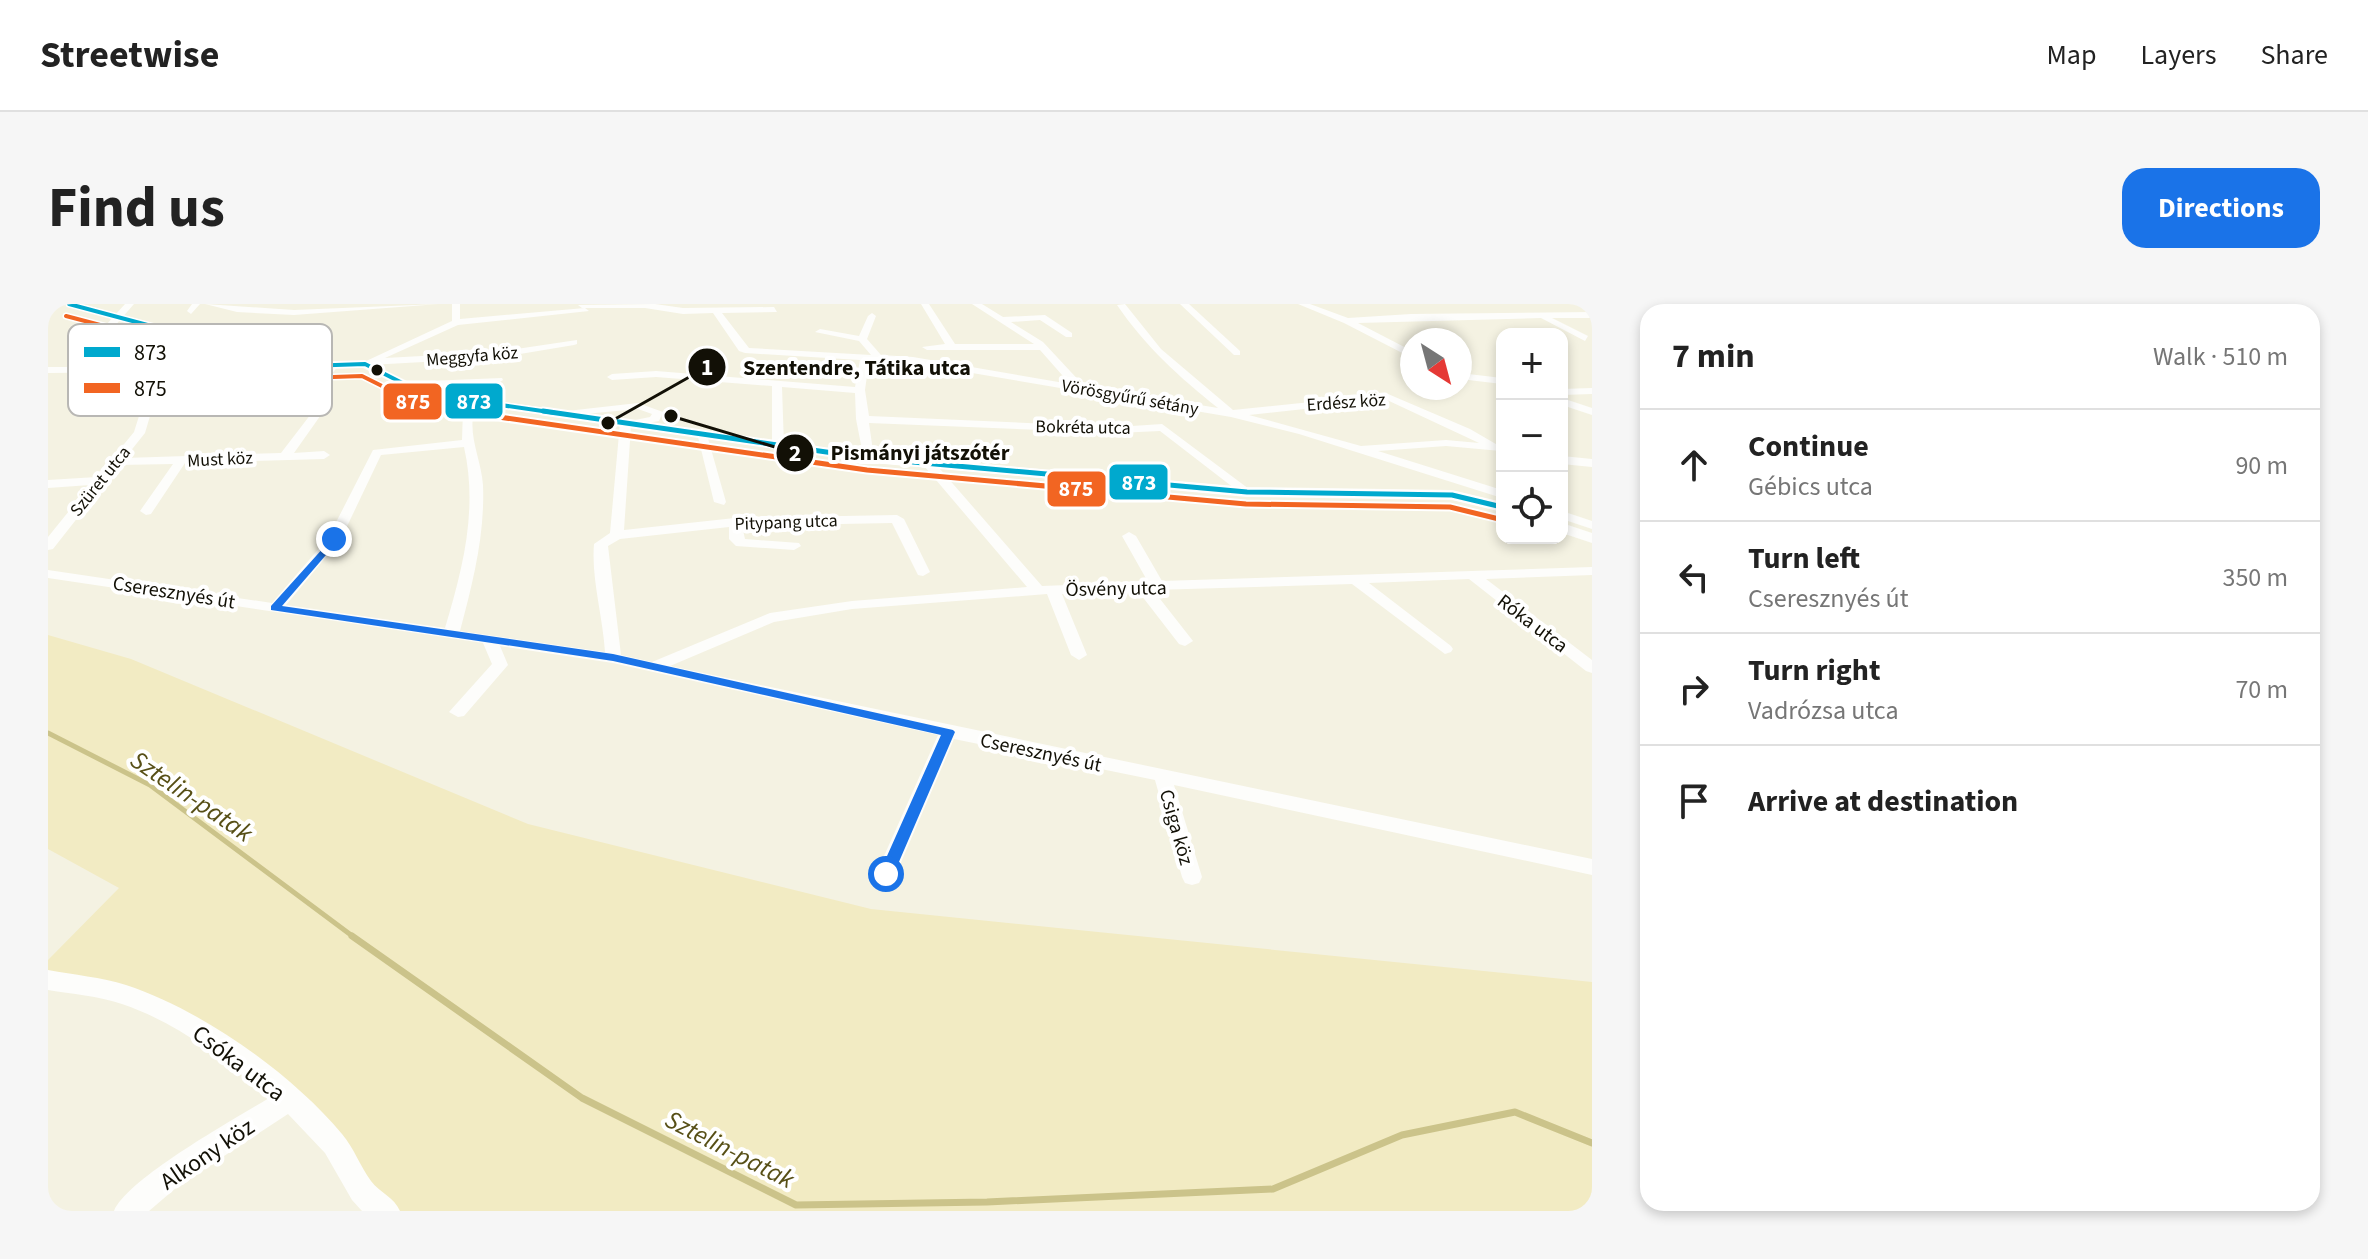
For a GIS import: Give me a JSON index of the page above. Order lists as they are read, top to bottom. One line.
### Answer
{"streets":{"street":["Meggyfa köz","Vörösgyűrű sétány","Erdész köz","Bokréta utca","Must köz","Szüret utca","Pitypang utca","Ösvény utca","Cseresznyés út","Róka utca","Csiga köz","Csóka utca","Alkony köz"]},"crossings":[["Vörösgyűrű sétány","Erdész köz"],["Must köz","Szüret utca"],["Ösvény utca","Cseresznyés út"],["Ösvény utca","Róka utca"],["Cseresznyés út","Csiga köz"],["Csóka utca","Alkony köz"]],"water":["Sztelin-patak"],"places":["Pismányi játszótér","Szentendre, Tátika utca"],"lines":["transit line 873","transit line 875"],"legend":["873","875"],"north":"bottom right","page":{"header":"Streetwise","nav":["Map","Layers","Share"],"buttons":"Directions","title":"Find us","heading":["7 min","Walk · 510 m"],"map_buttons":["+","−"],"list":[["Continue","Gébics utca","90 m"],["Turn left","Cseresznyés út","350 m"],["Turn right","Vadrózsa utca","70 m"],"Arrive at destination"]}}
